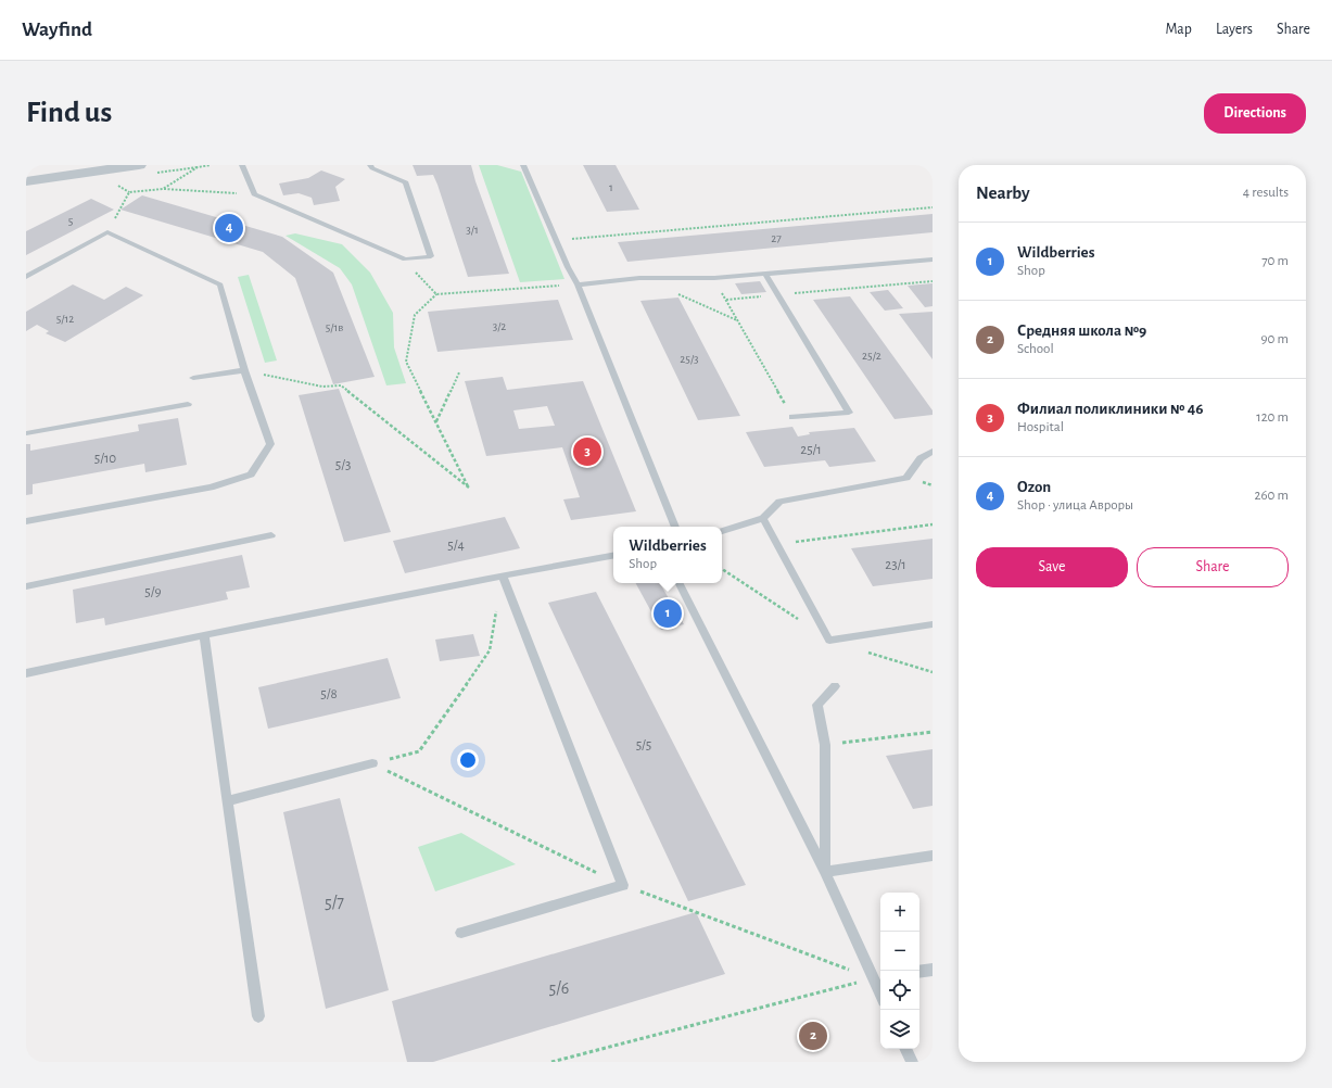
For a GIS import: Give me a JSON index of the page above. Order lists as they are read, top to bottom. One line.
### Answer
{"house_numbers":["1","5","3/1","27","5/12","3/2","5/1в","25/2","25/3","25/1","5/10","5/3","5/4","23/1","5/9","5/8","5/5","5/7","5/6"],"page":{"header":"Wayfind","nav":["Map","Layers","Share"],"buttons":["Directions",["Save","Share"]],"title":"Find us","heading":["Nearby","4 results"],"pins":["4","3","1","2"],"list":[{"mark":"1","name":"Wildberries","note":"Shop","value":"70 m"},{"mark":"2","name":"Средняя школа №9","note":"School","value":"90 m"},{"mark":"3","name":"Филиал поликлиники № 46","note":"Hospital","value":"120 m"},{"mark":"4","name":"Ozon","note":"Shop · улица Авроры","value":"260 m"}],"popup":["Wildberries","Shop"],"map_buttons":["+","−"]}}
